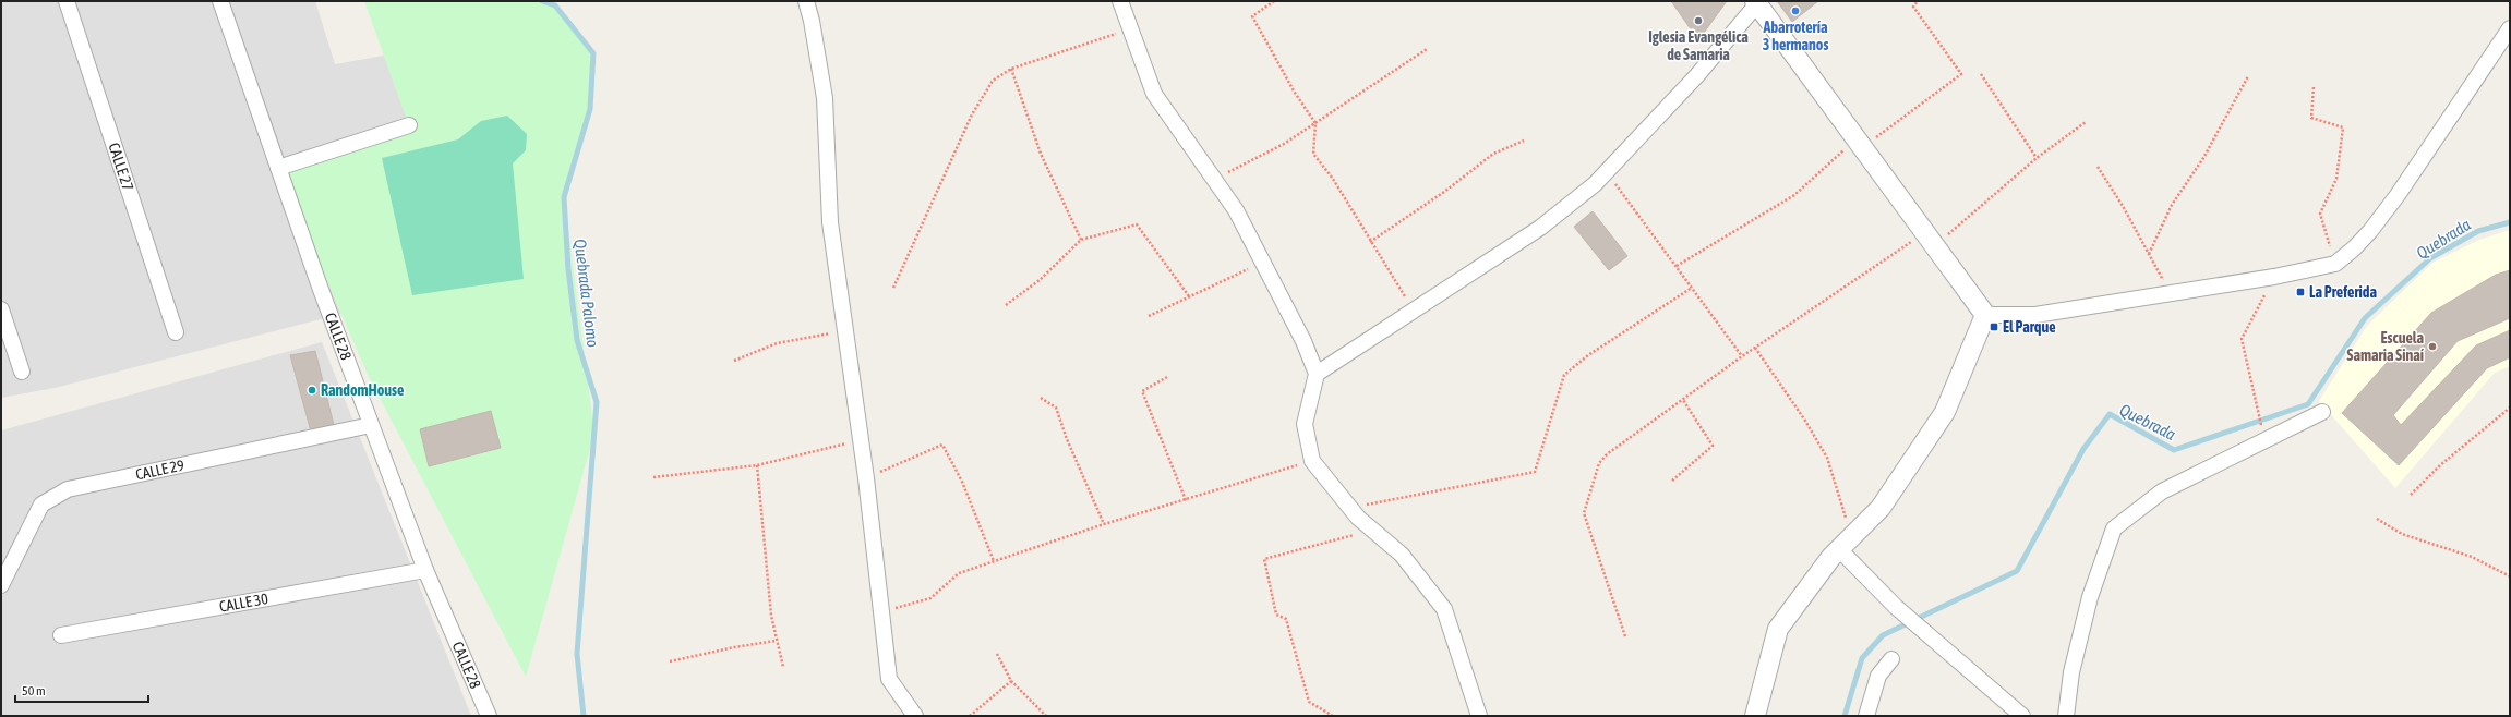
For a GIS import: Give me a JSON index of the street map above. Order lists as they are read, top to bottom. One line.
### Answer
{"streets":{"street":["CALLE 27","CALLE 28","CALLE 29","CALLE 30"]},"crossings":[["CALLE 28","CALLE 29"],["CALLE 28","CALLE 30"]],"water":["Quebrada","Quebrada Palomo"],"places":{"other":["Abarrotería 3 hermanos","Iglesia Evangélica de Samaria","Escuela Samaria Sinaí","RandomHouse"],"transit":["La Preferida","El Parque"]},"scale_bar":"50 m"}
